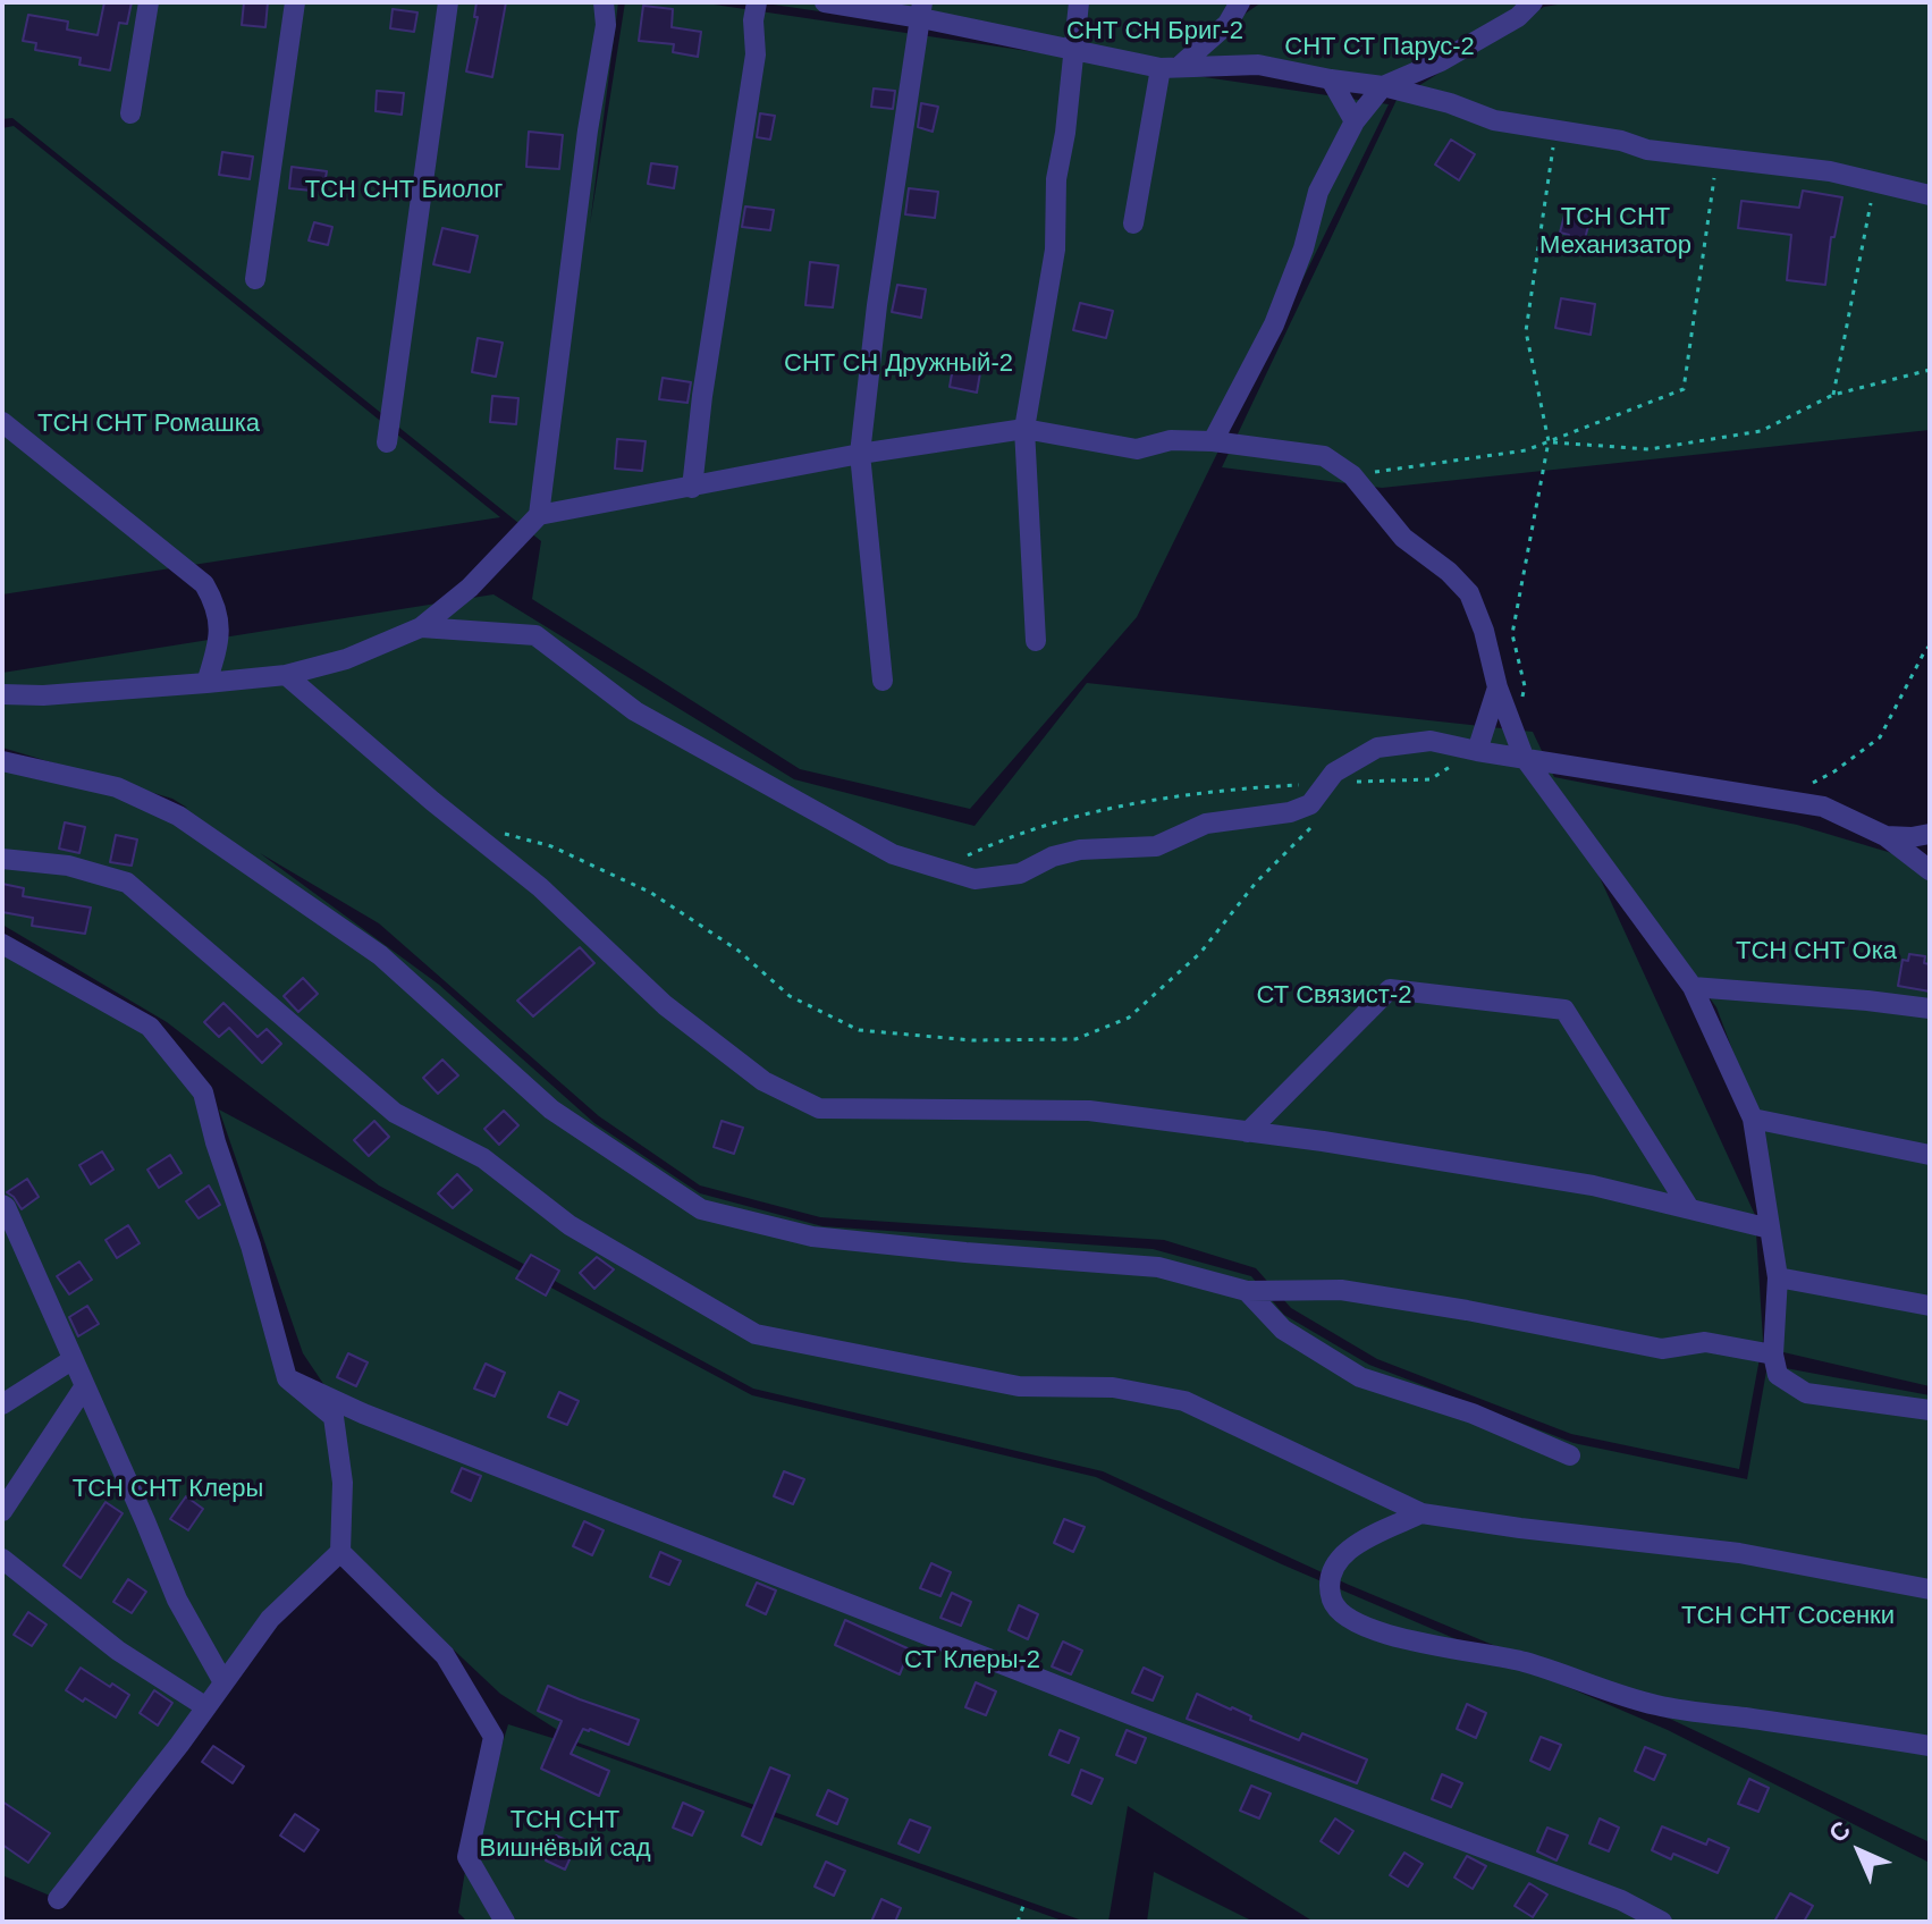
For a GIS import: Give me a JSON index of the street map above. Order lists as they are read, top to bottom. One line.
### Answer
{"parks":["СНТ СН Бриг-2","СНТ СТ Парус-2","ТСН СНТ Биолог","ТСН СНТ Механизатор","СНТ СН Дружный-2","ТСН СНТ Ромашка","ТСН СНТ Ока","СТ Связист-2","ТСН СНТ Клеры","ТСН СНТ Сосенки","СТ Клеры-2","ТСН СНТ Вишнёвый сад"],"north":"top left"}
